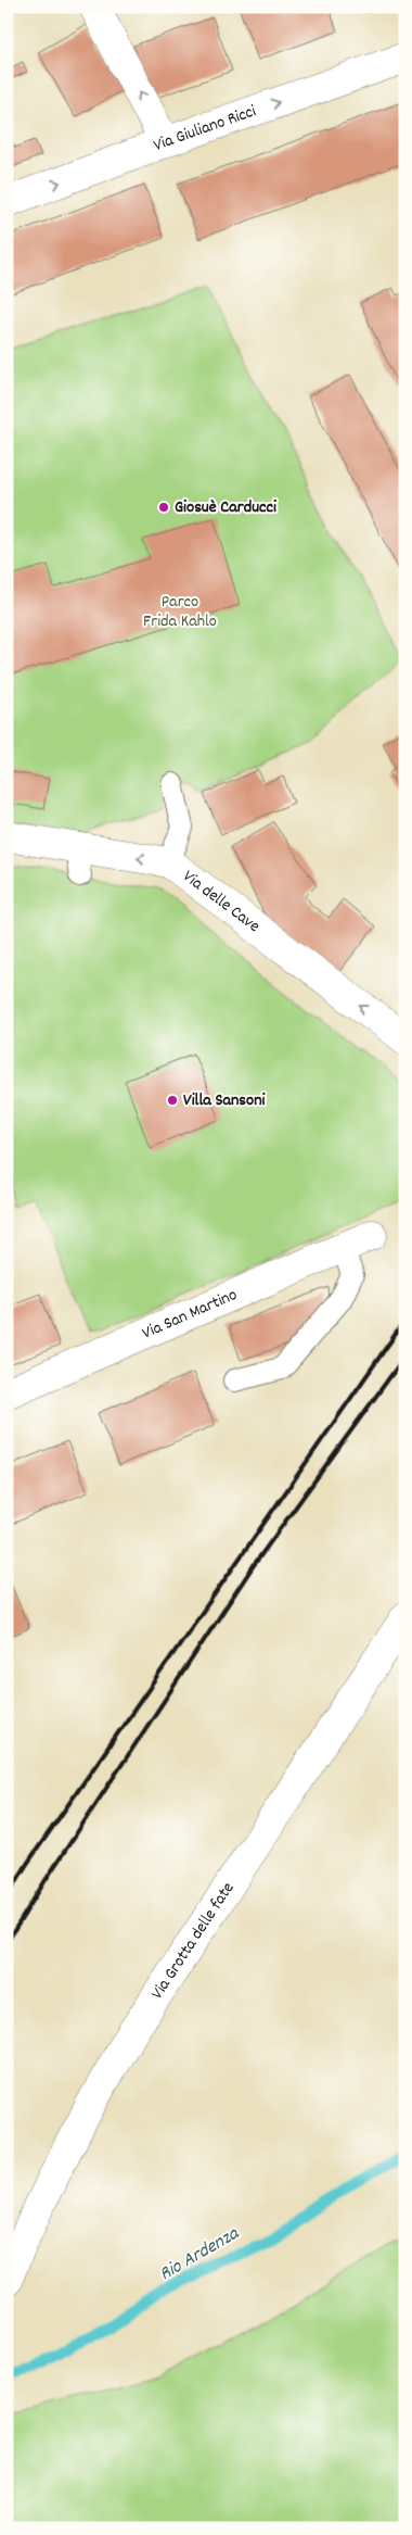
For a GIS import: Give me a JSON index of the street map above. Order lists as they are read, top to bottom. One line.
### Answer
{"streets":{"street":["Via Giuliano Ricci","Via delle Cave","Via San Martino","Via Grotta delle fate"]},"one_way":["Via Giuliano Ricci","Via delle Cave"],"water":["Rio Ardenza"],"parks":["Parco Frida Kahlo"],"places":["Giosuè Carducci","Villa Sansoni"]}
